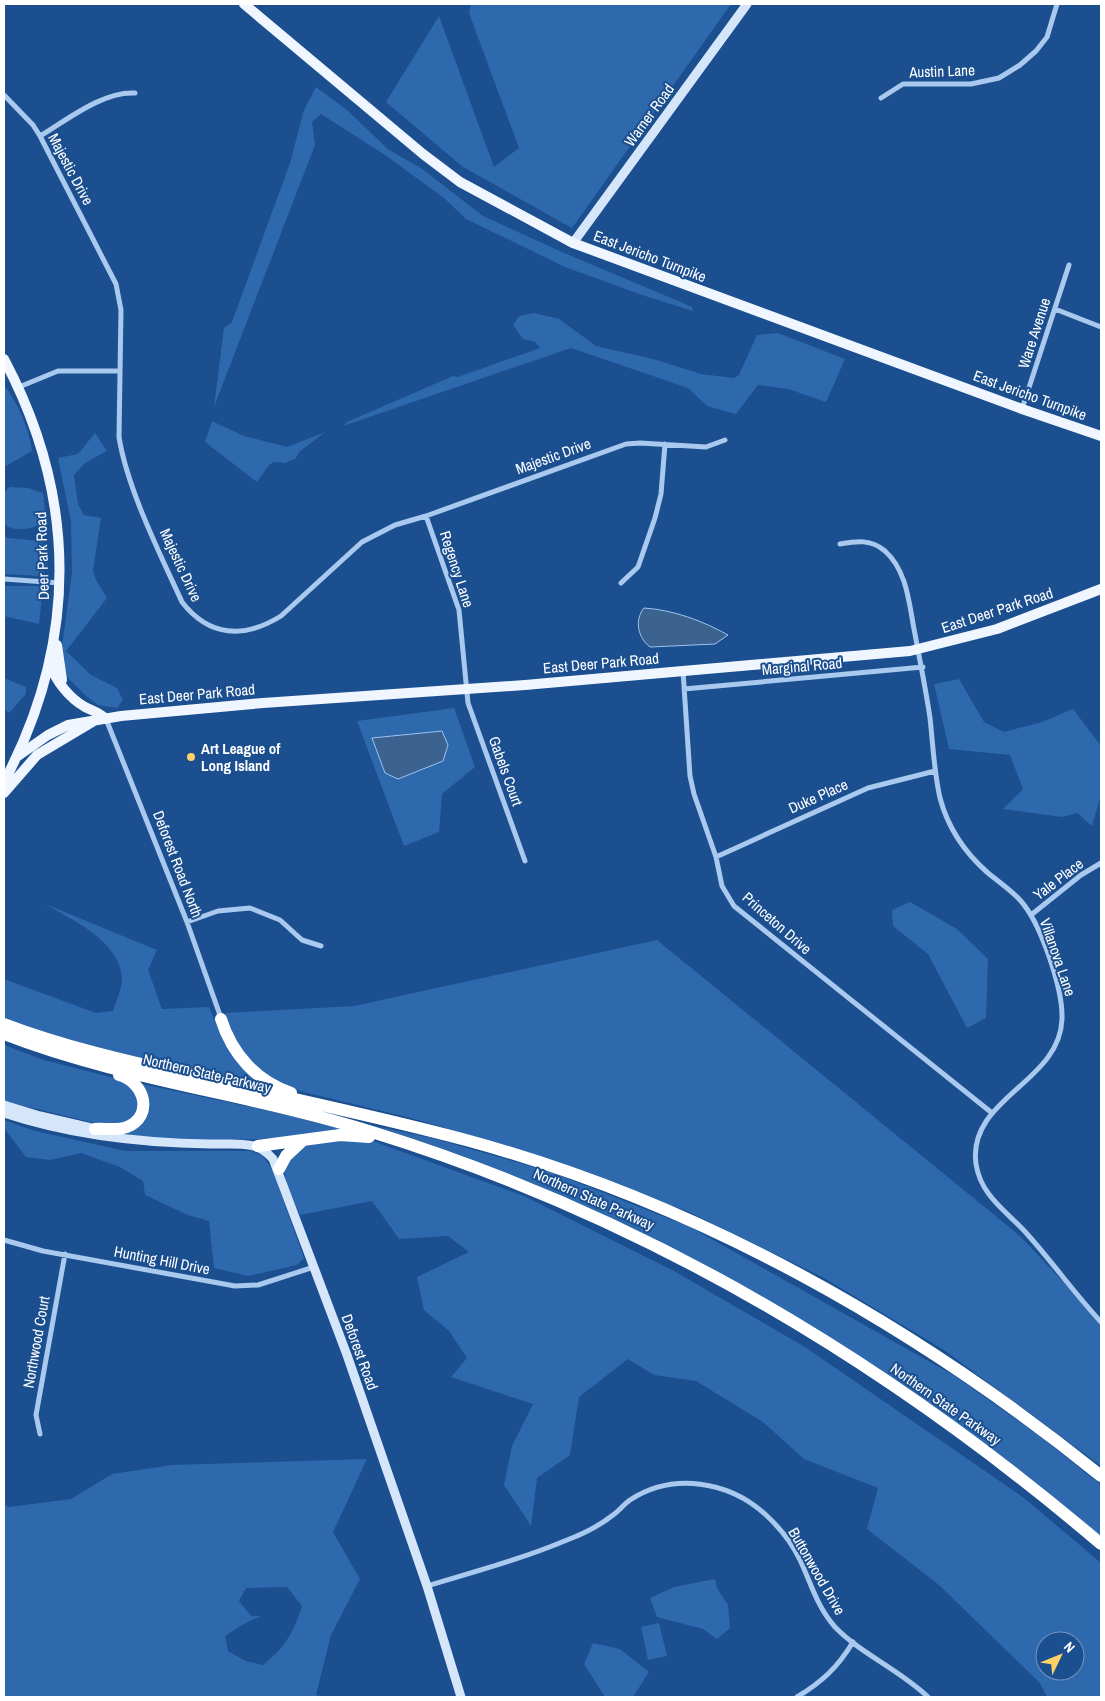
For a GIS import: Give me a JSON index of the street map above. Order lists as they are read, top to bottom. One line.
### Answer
{"streets":{"highway":["Northern State Parkway"],"main road":["East Jericho Turnpike","Deer Park Road","East Deer Park Road"],"street":["Austin Lane","Warner Road","Majestic Drive","Ware Avenue","Regency Lane","Marginal Road","Gabels Court","Duke Place","Deforest Road North","Yale Place","Princeton Drive","Villanova Lane","Hunting Hill Drive","Northwood Court","Deforest Road","Buttonwood Drive"]},"crossings":[["Warner Road","East Jericho Turnpike"],["Majestic Drive","Regency Lane"],["East Jericho Turnpike","Ware Avenue"],["Deer Park Road","East Deer Park Road"],["Regency Lane","East Deer Park Road"],["Regency Lane","Gabels Court"],["East Deer Park Road","Gabels Court"],["East Deer Park Road","Deforest Road North"],["East Deer Park Road","Princeton Drive"],["East Deer Park Road","Villanova Lane"],["Marginal Road","Princeton Drive"],["Marginal Road","Villanova Lane"],["Duke Place","Princeton Drive"],["Duke Place","Villanova Lane"],["Yale Place","Villanova Lane"],["Princeton Drive","Villanova Lane"],["Hunting Hill Drive","Northwood Court"],["Hunting Hill Drive","Deforest Road"],["Deforest Road","Buttonwood Drive"]],"places":["Art League of Long Island"],"north":"top right"}
